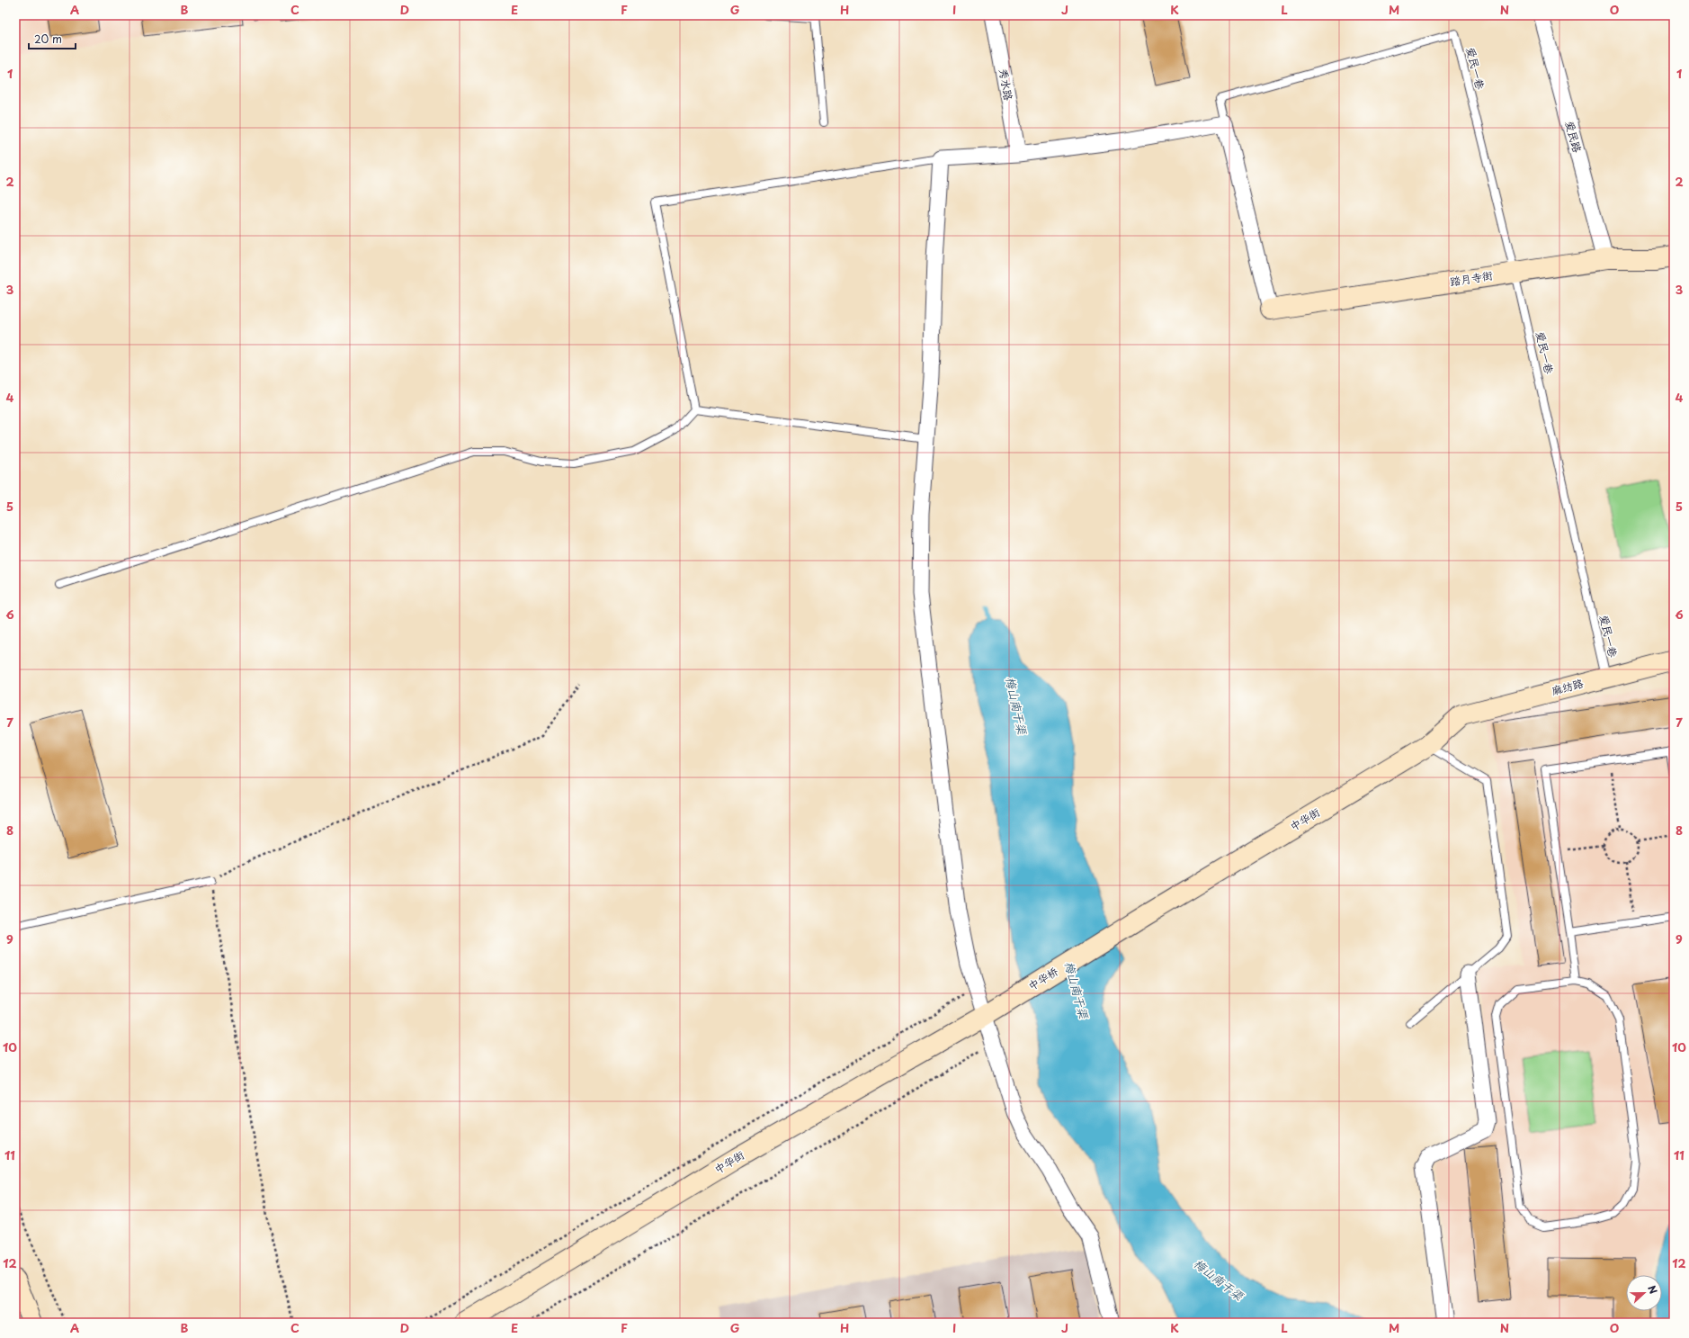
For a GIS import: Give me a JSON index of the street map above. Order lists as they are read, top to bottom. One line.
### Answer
{"streets":{"main road":["踏月寺街","麻纺路","中华街","中华桥"],"street":["秀水路","爱民路"],"lane":["爱民一巷"]},"crossings":[["爱民一巷","踏月寺街"],["爱民一巷","麻纺路"],["爱民路","踏月寺街"],["麻纺路","中华街"],["中华街","中华桥"]],"water":["梅山南干渠"],"scale_bar":"20 m","north":"right","grid":{"columns":["A","B","C","D","E","F","G","H","I","J","K","L","M","N","O"],"rows":["1","2","3","4","5","6","7","8","9","10","11","12"]}}
